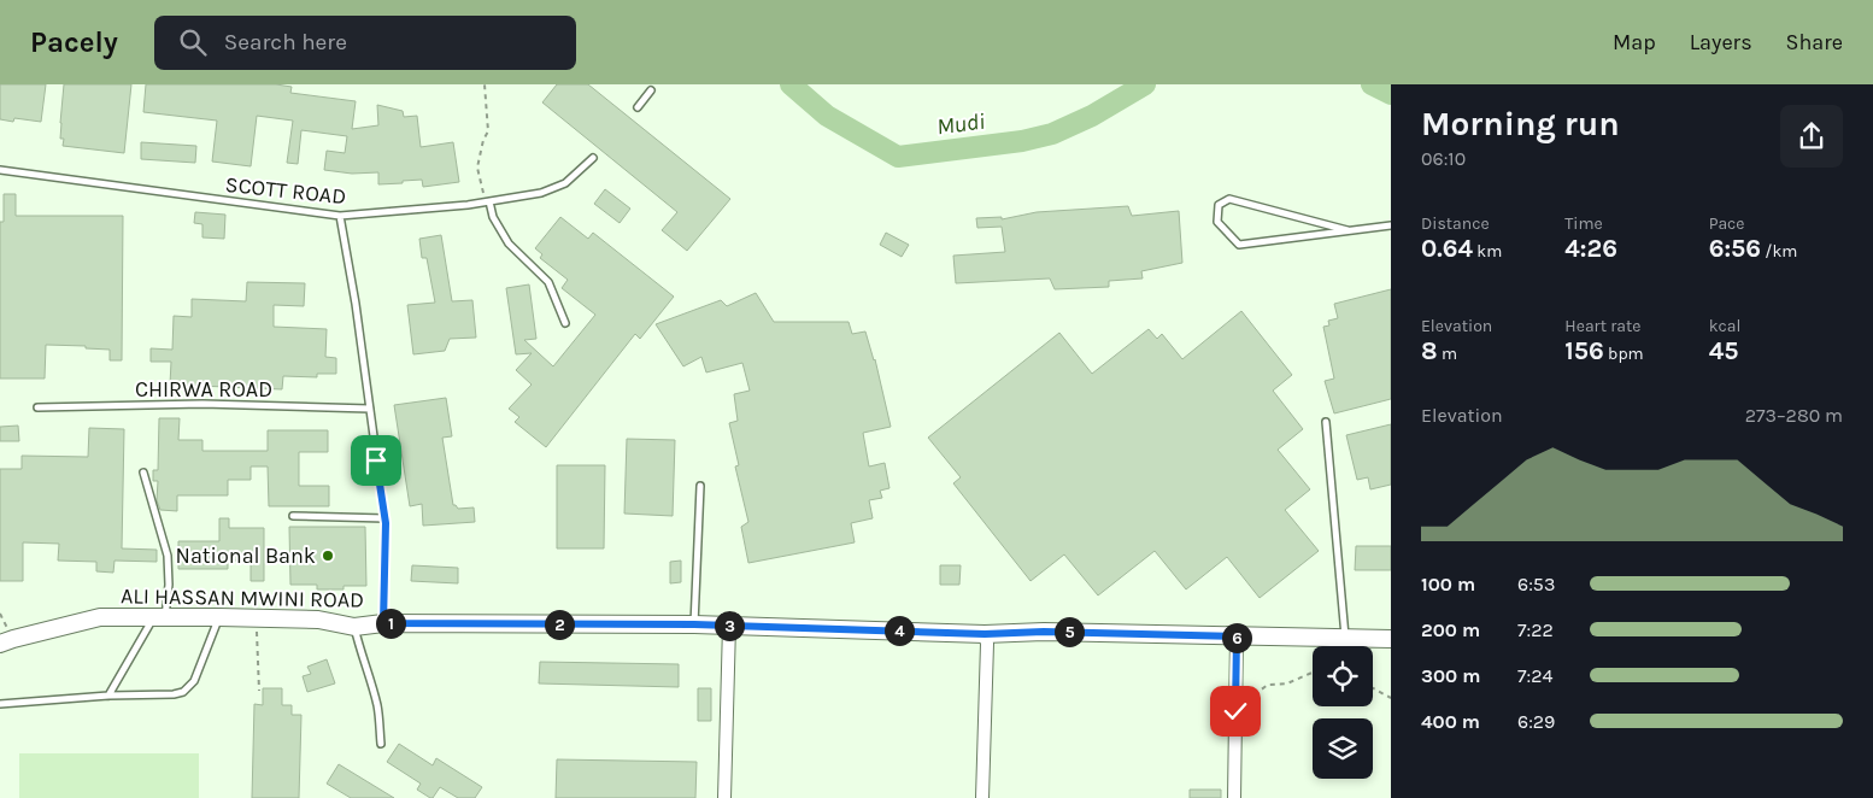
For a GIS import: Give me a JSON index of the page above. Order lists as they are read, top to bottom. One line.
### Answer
{"streets":{"main road":["ALI HASSAN MWINI ROAD"],"lane":["SCOTT ROAD","CHIRWA ROAD"]},"water":["Mudi"],"places":["National Bank"],"page":{"header":"Pacely","search":"Search here","nav":["Map","Layers","Share"],"heading":["Morning run","06:10"],"stats":[["Distance","0.64 km"],["Time","4:26"],["Pace","6:56 /km"],["Elevation","8 m"],["Heart rate","156 bpm"],["kcal","45"]],"chart":["Elevation","273–280 m"],"list":[{"name":"100 m","note":"6:53"},{"name":"200 m","note":"7:22"},{"name":"300 m","note":"7:24"},{"name":"400 m","note":"6:29"}],"pins":["1","2","3","4","5","6"]}}
